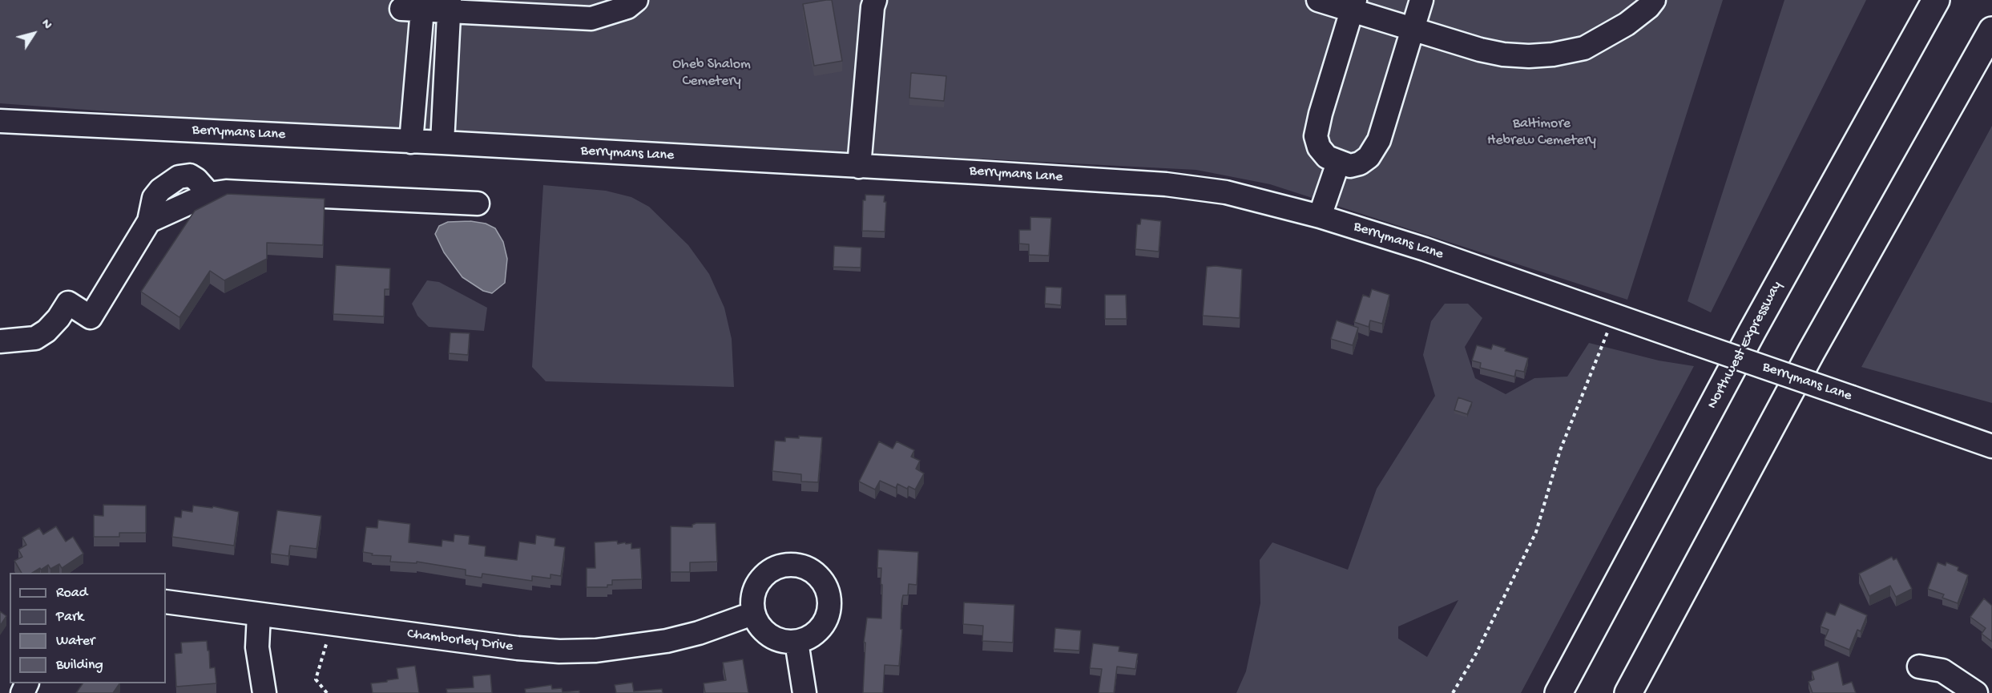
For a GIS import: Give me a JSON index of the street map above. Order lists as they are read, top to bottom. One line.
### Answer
{"streets":{"highway":["Northwest Expressway"],"street":["Berrymans Lane","Chamborley Drive"]},"parks":["Oheb Shalom Cemetery","Baltimore Hebrew Cemetery"],"legend":["Road","Park","Water","Building"],"north":"top right"}
